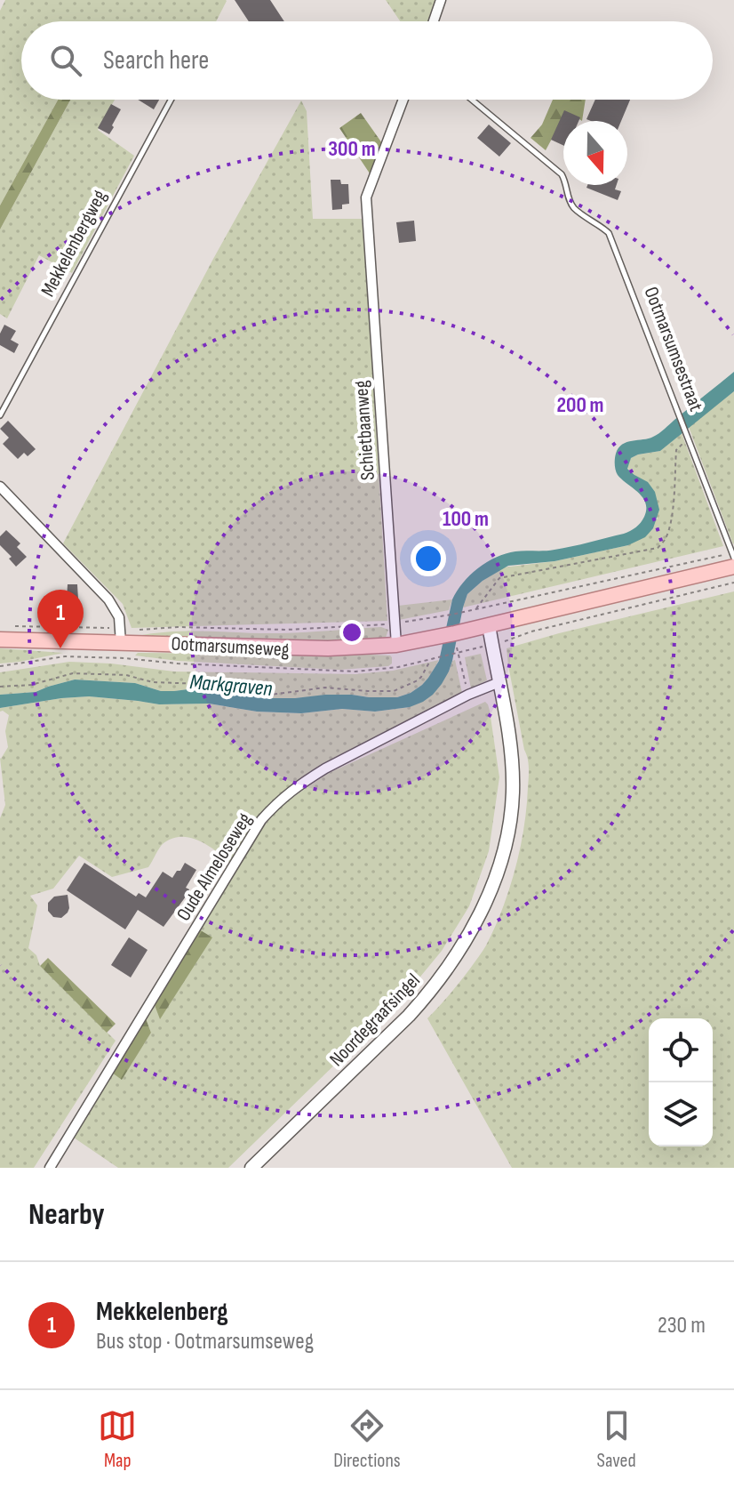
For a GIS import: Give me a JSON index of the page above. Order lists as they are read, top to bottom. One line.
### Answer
{"streets":{"main road":["Ootmarsumseweg","Noordegraafsingel"],"street":["Schietbaanweg","Oude Almeloseweg"],"lane":["Mekkelenbergweg","Ootmarsumsestraat"]},"crossings":[["Schietbaanweg","Ootmarsumseweg"],["Ootmarsumseweg","Noordegraafsingel"],["Oude Almeloseweg","Noordegraafsingel"]],"water":["Markgraven"],"north":"bottom","page":{"search":"Search here","pins":"1","heading":"Nearby","list":[{"mark":"1","name":"Mekkelenberg","note":"Bus stop · Ootmarsumseweg","value":"230 m"}],"nav":["Map","Directions","Saved"]},"rings":["300 m","200 m","100 m"]}
